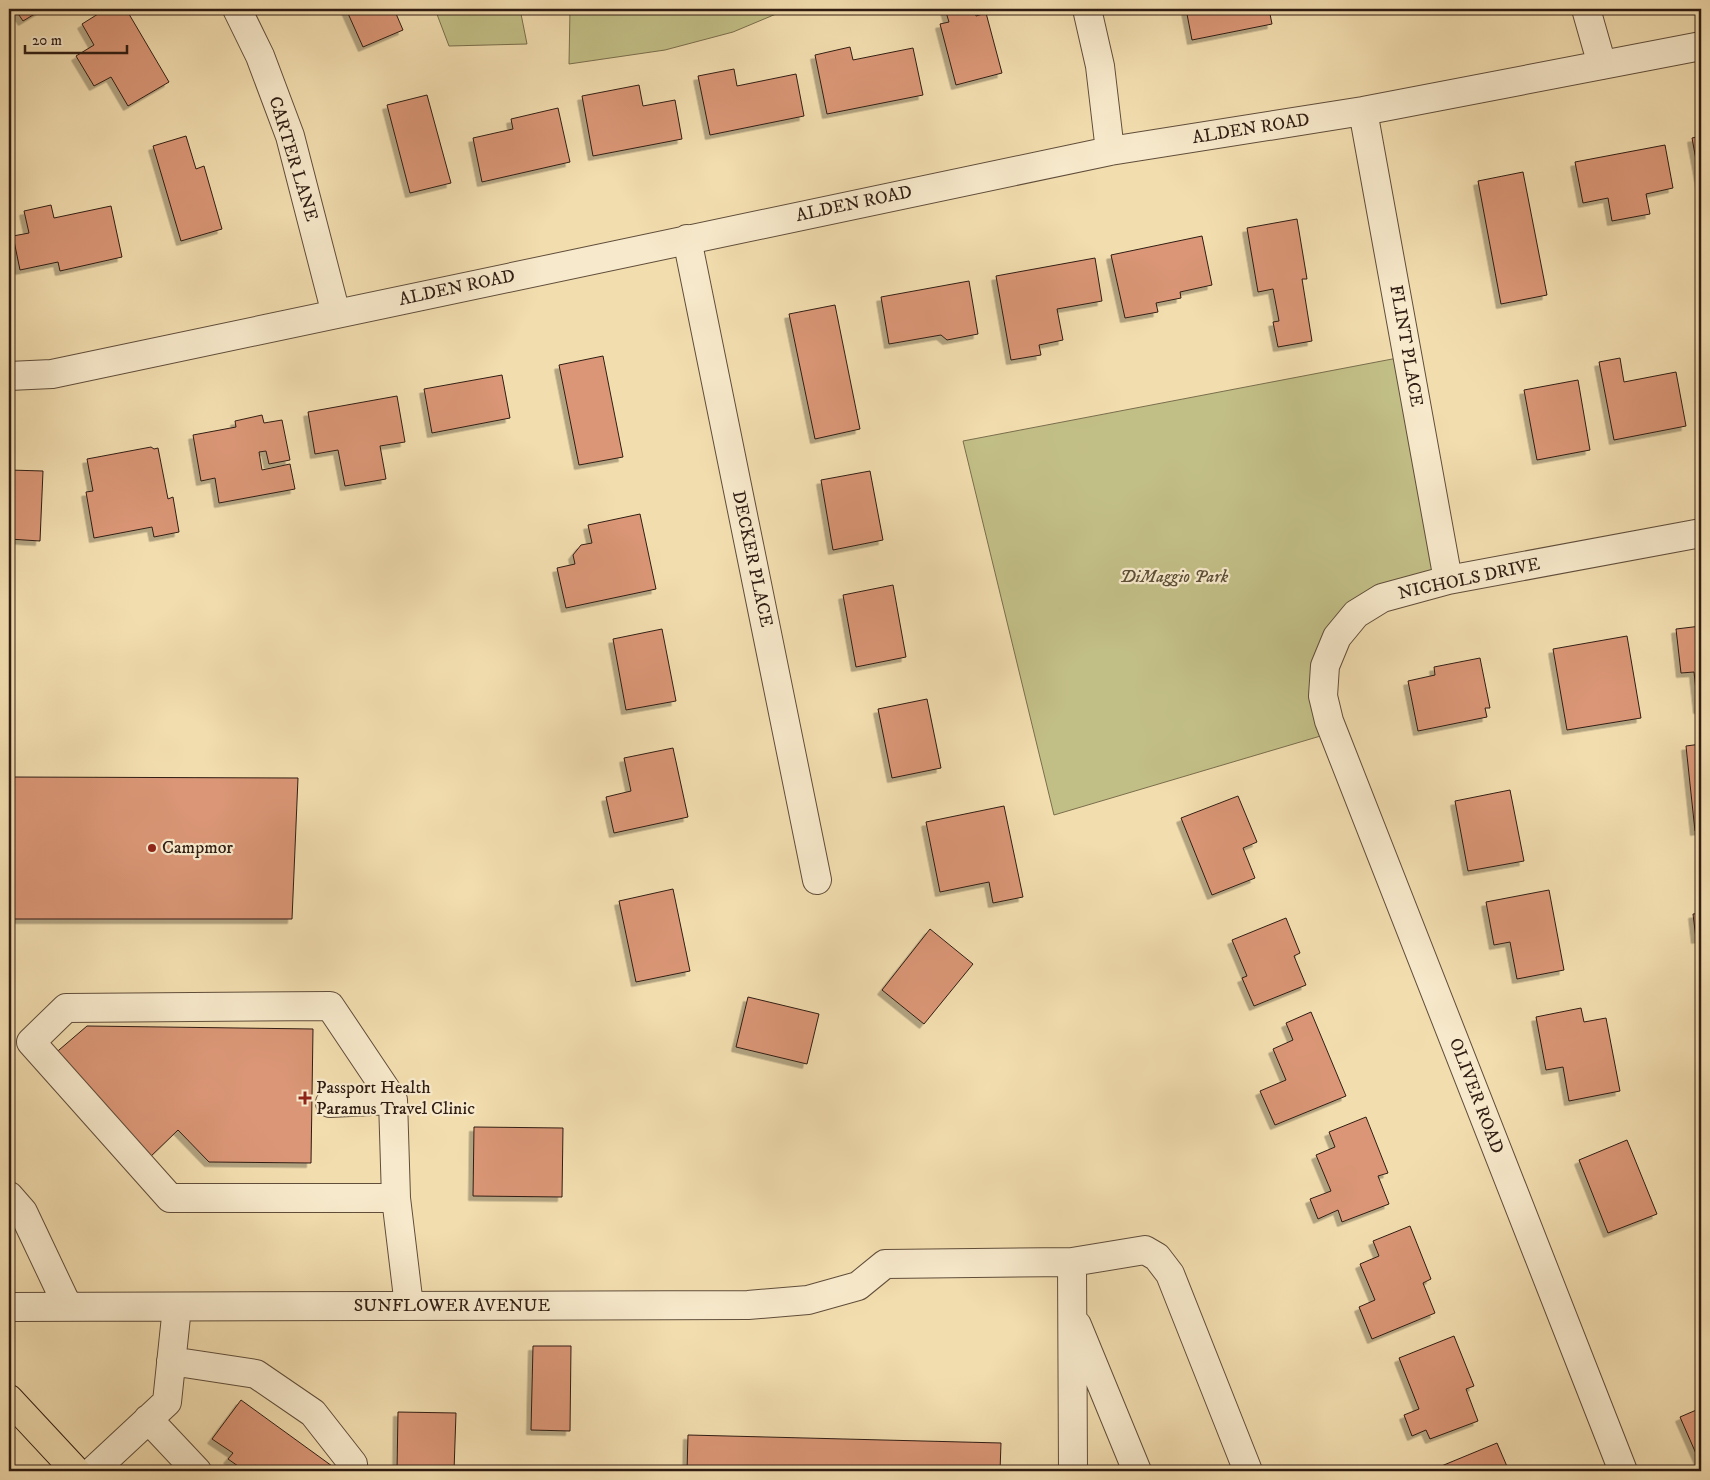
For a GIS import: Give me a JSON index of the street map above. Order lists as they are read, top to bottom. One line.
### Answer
{"streets":{"street":["ALDEN ROAD","CARTER LANE","FLINT PLACE","DECKER PLACE","NICHOLS DRIVE","OLIVER ROAD","SUNFLOWER AVENUE"]},"crossings":[["ALDEN ROAD","CARTER LANE"],["ALDEN ROAD","FLINT PLACE"],["ALDEN ROAD","DECKER PLACE"],["FLINT PLACE","NICHOLS DRIVE"],["NICHOLS DRIVE","OLIVER ROAD"]],"parks":["DiMaggio Park"],"places":{"other":["Campmor"],"health":["Passport Health Paramus Travel Clinic"]},"scale_bar":"20 m"}
